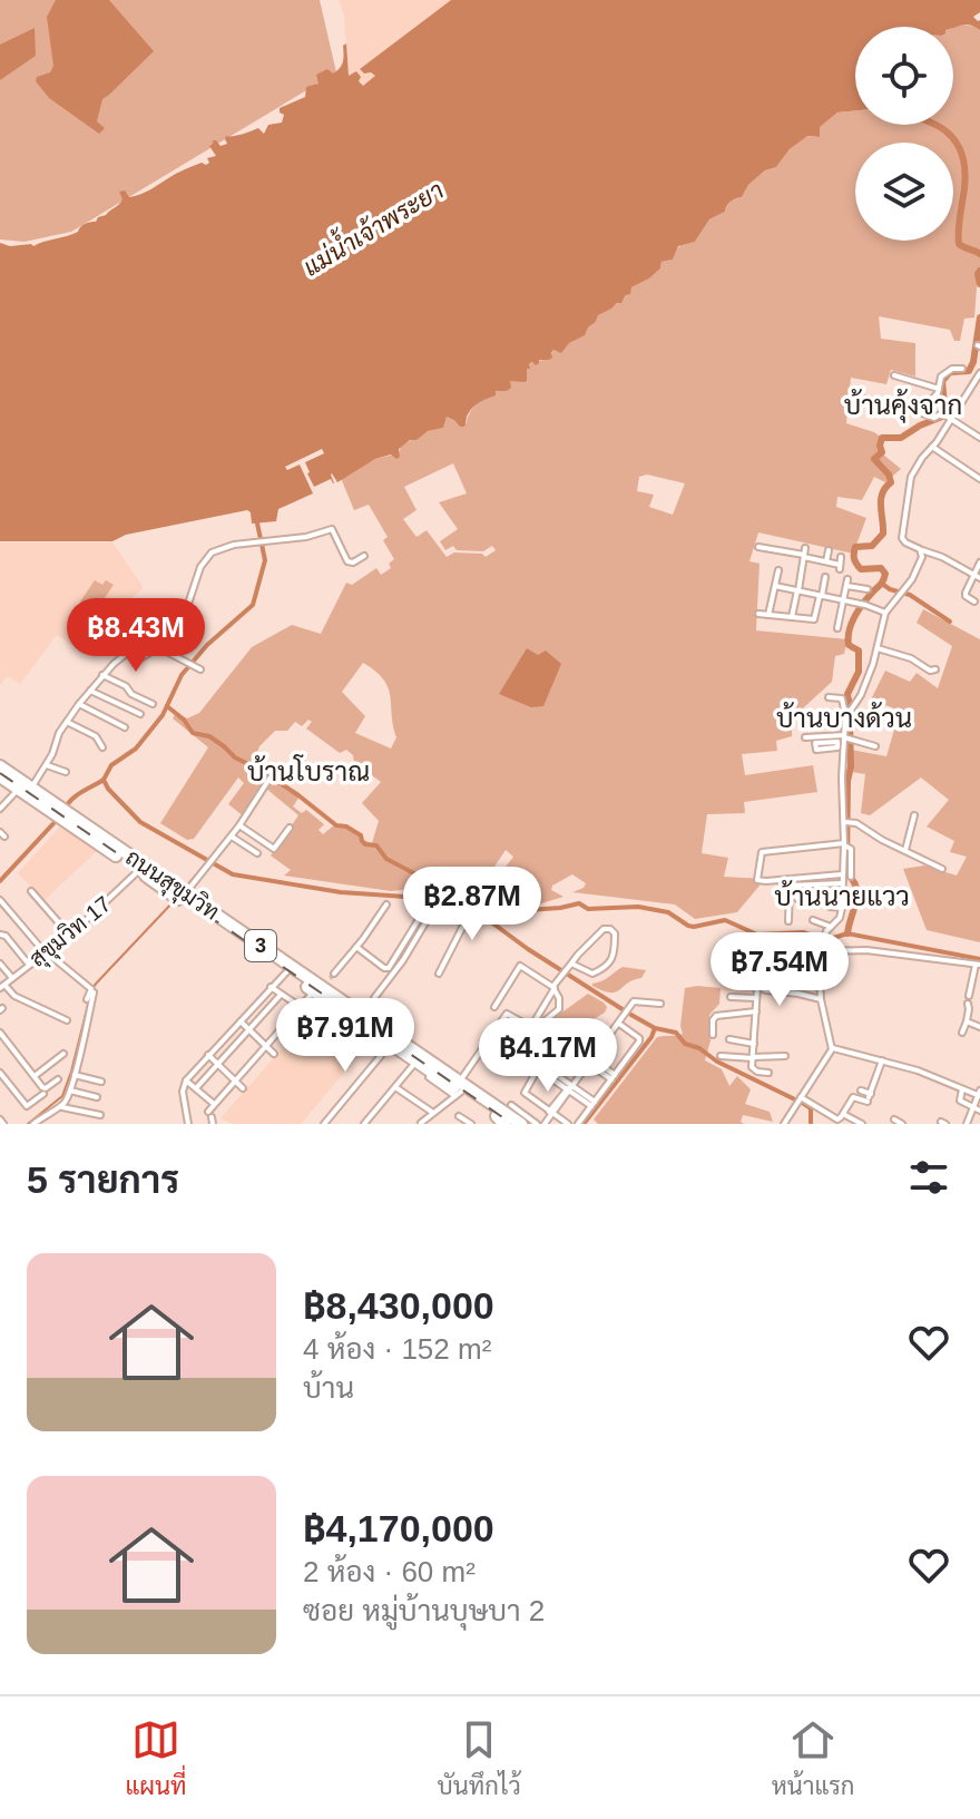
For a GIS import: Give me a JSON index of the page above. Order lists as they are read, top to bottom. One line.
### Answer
{"streets":{"highway":["ถนนสุขุมวิท","3"],"street":["สุขุมวิท 17"]},"crossings":[["ถนนสุขุมวิท","สุขุมวิท 17"]],"districts":["บ้านคุ้งจาก","บ้านบางด้วน","บ้านโบราณ","บ้านนายแวว"],"water":["แม่น้ำเจ้าพระยา"],"page":{"price":["฿8.43M","฿2.87M","฿7.54M","฿7.91M","฿4.17M"],"heading":"5 รายการ","list":[{"name":"฿8,430,000","note":"4 ห้อง · 152 m² · บ้าน"},{"name":"฿4,170,000","note":"2 ห้อง · 60 m² · ซอย หมู่บ้านบุษบา 2"}],"tabs":["แผนที่","บันทึกไว้","หน้าแรก"]}}
